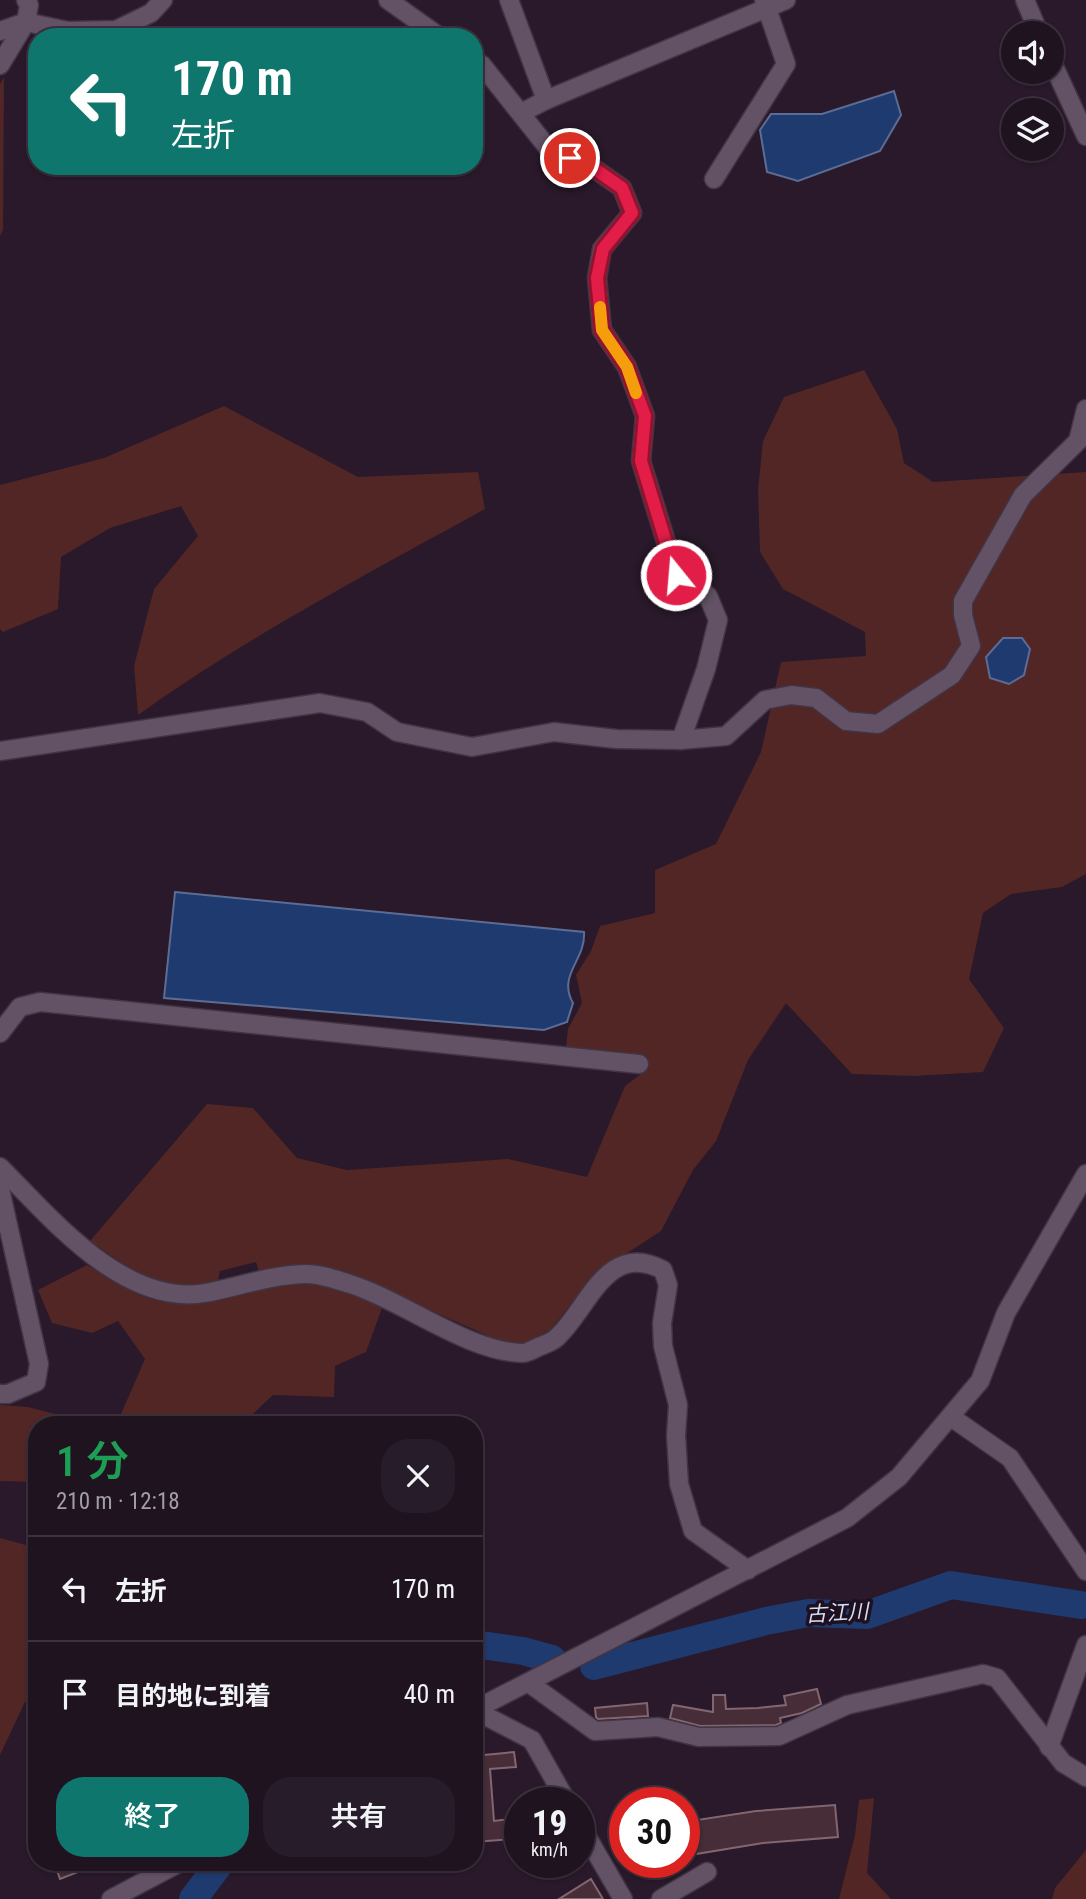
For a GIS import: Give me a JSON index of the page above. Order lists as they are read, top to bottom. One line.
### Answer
{"water":["古江川"],"page":{"turn":["170 m","左折"],"heading":["1 分","210 m · 12:18"],"list":[{"name":"左折","value":"170 m"},{"name":"目的地に到着","value":"40 m"}],"buttons":["終了","共有"],"speed":"19 km/h","limit":"30"}}
